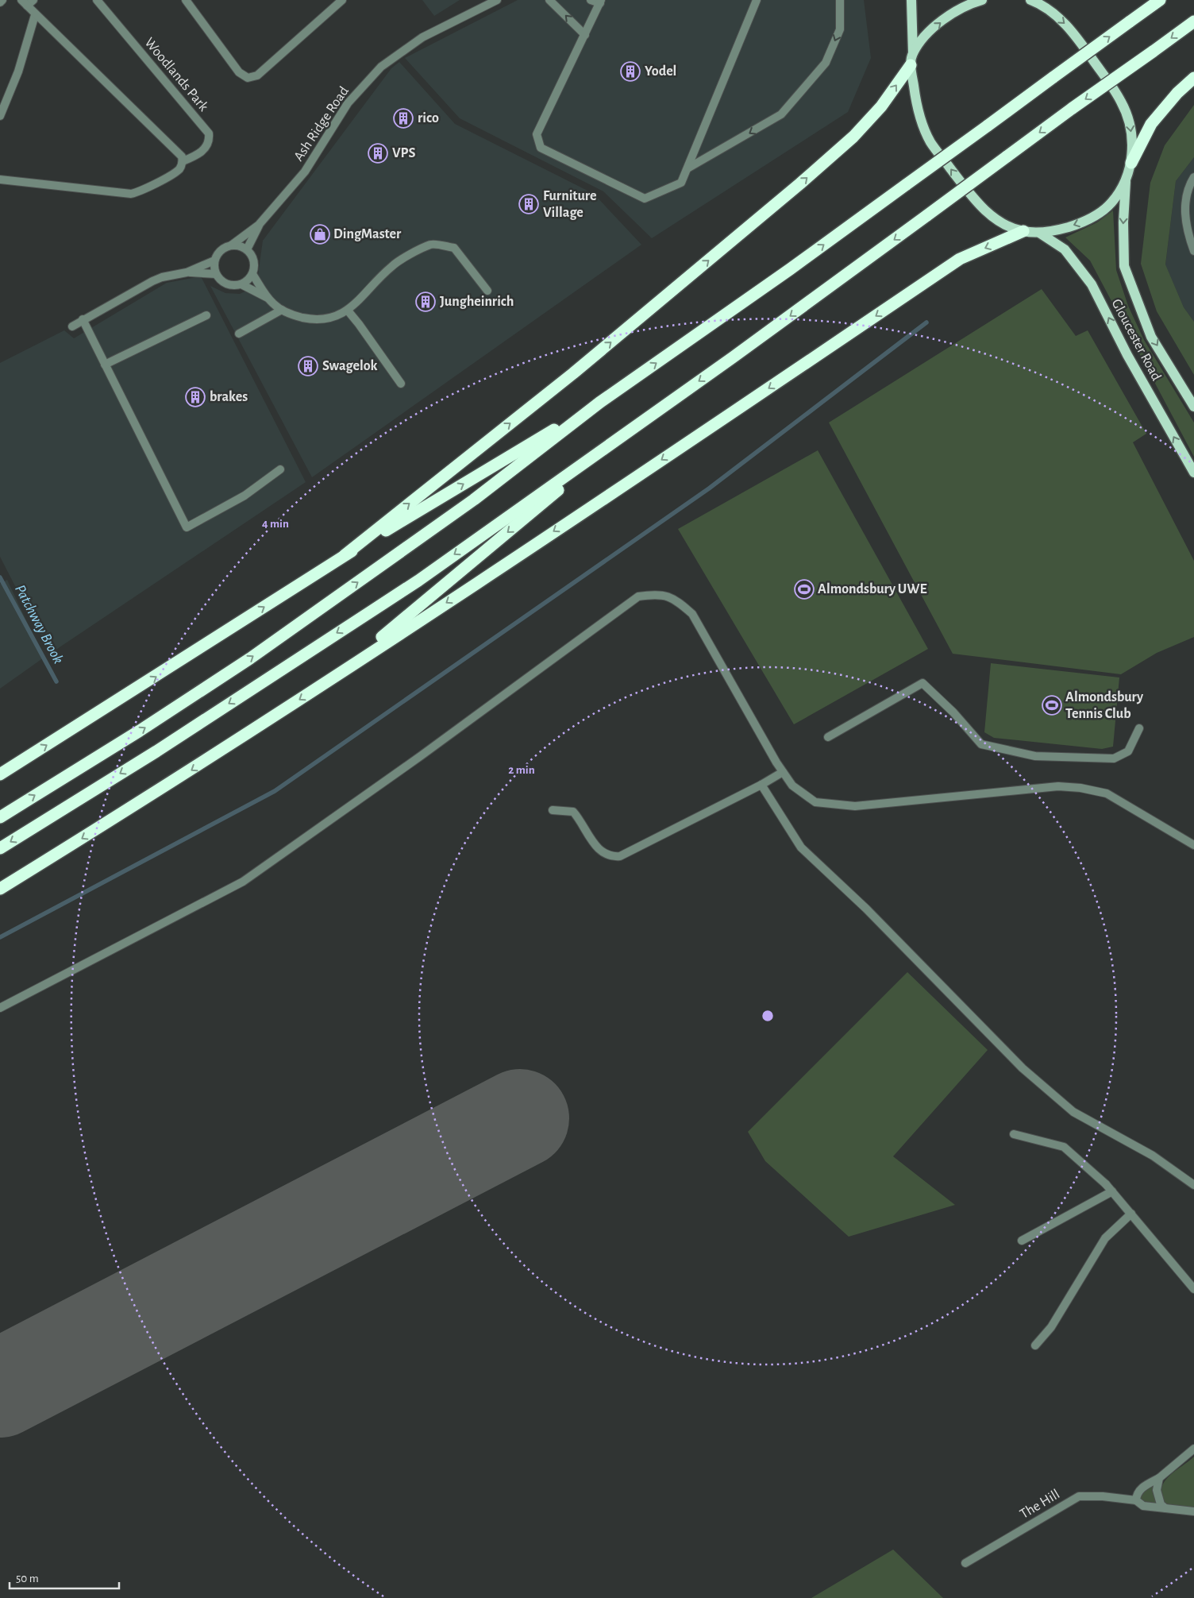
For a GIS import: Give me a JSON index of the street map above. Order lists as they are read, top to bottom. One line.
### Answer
{"streets":{"main road":["Gloucester Road"],"street":["Woodlands Park","Ash Ridge Road","The Hill"]},"water":["Patchway Brook"],"places":{"building":["Yodel","rico","VPS","Furniture Village","Jungheinrich","Swagelok","brakes"],"shop":["DingMaster"],"sports":["Almondsbury UWE","Almondsbury Tennis Club"]},"scale_bar":"50 m","rings":["4 min","2 min"]}
